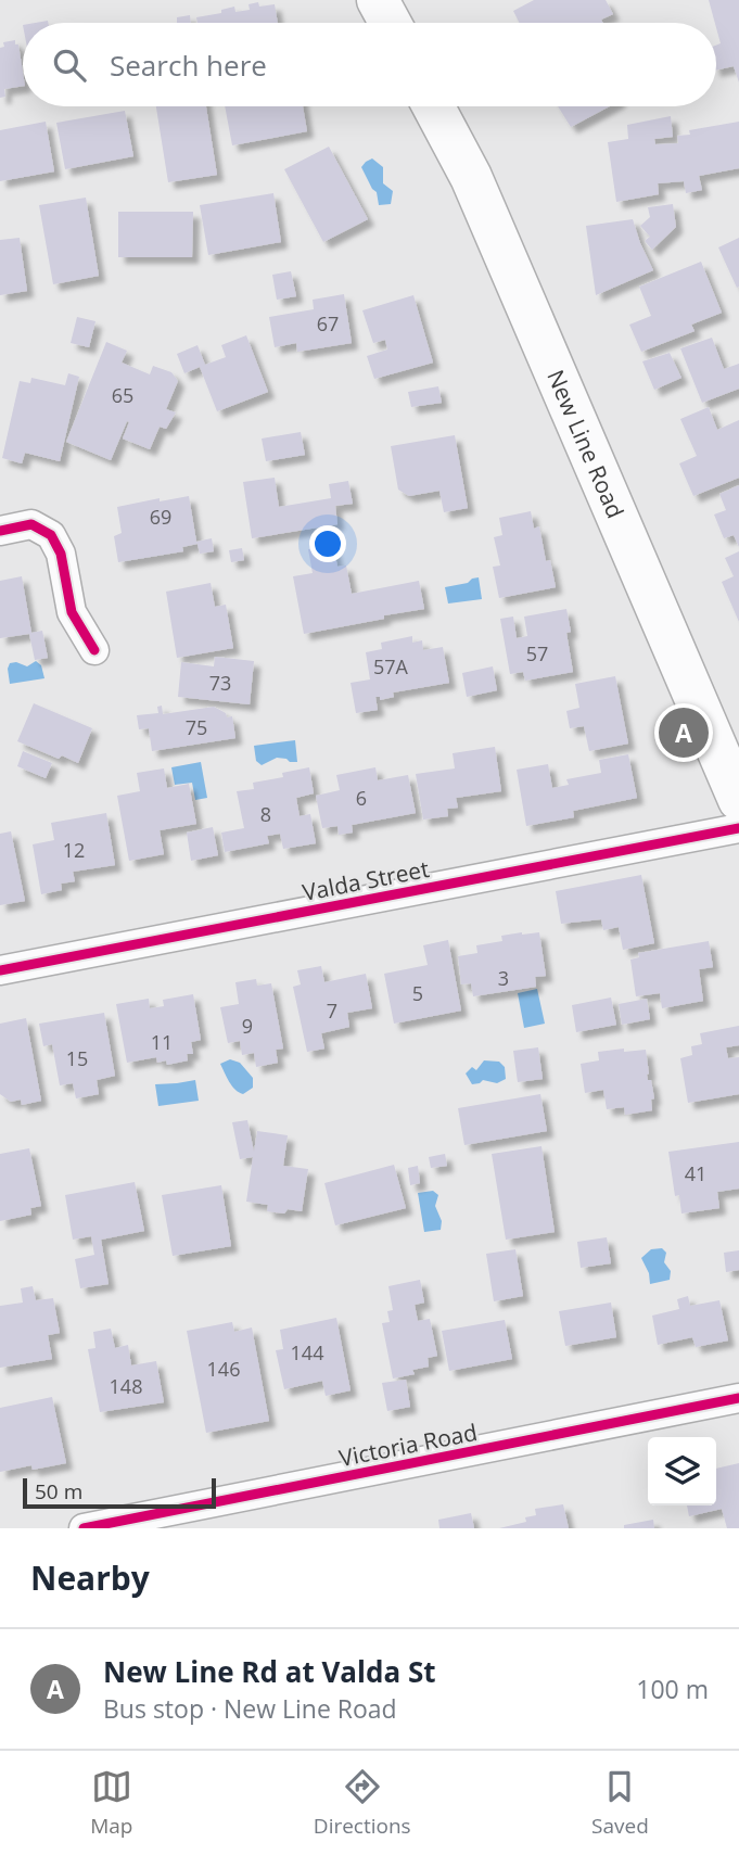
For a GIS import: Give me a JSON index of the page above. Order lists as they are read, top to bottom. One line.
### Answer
{"streets":{"main road":["New Line Road"],"street":["Valda Street","Victoria Road"]},"house_numbers":["67","65","69","57","57A","73","75","6","8","12","3","5","7","9","11","15","41","144","146","148"],"scale_bar":"50 m","page":{"search":"Search here","pins":"A","scale":"50 m","heading":"Nearby","list":[{"mark":"A","name":"New Line Rd at Valda St","note":"Bus stop · New Line Road","value":"100 m"}],"nav":["Map","Directions","Saved"]}}
